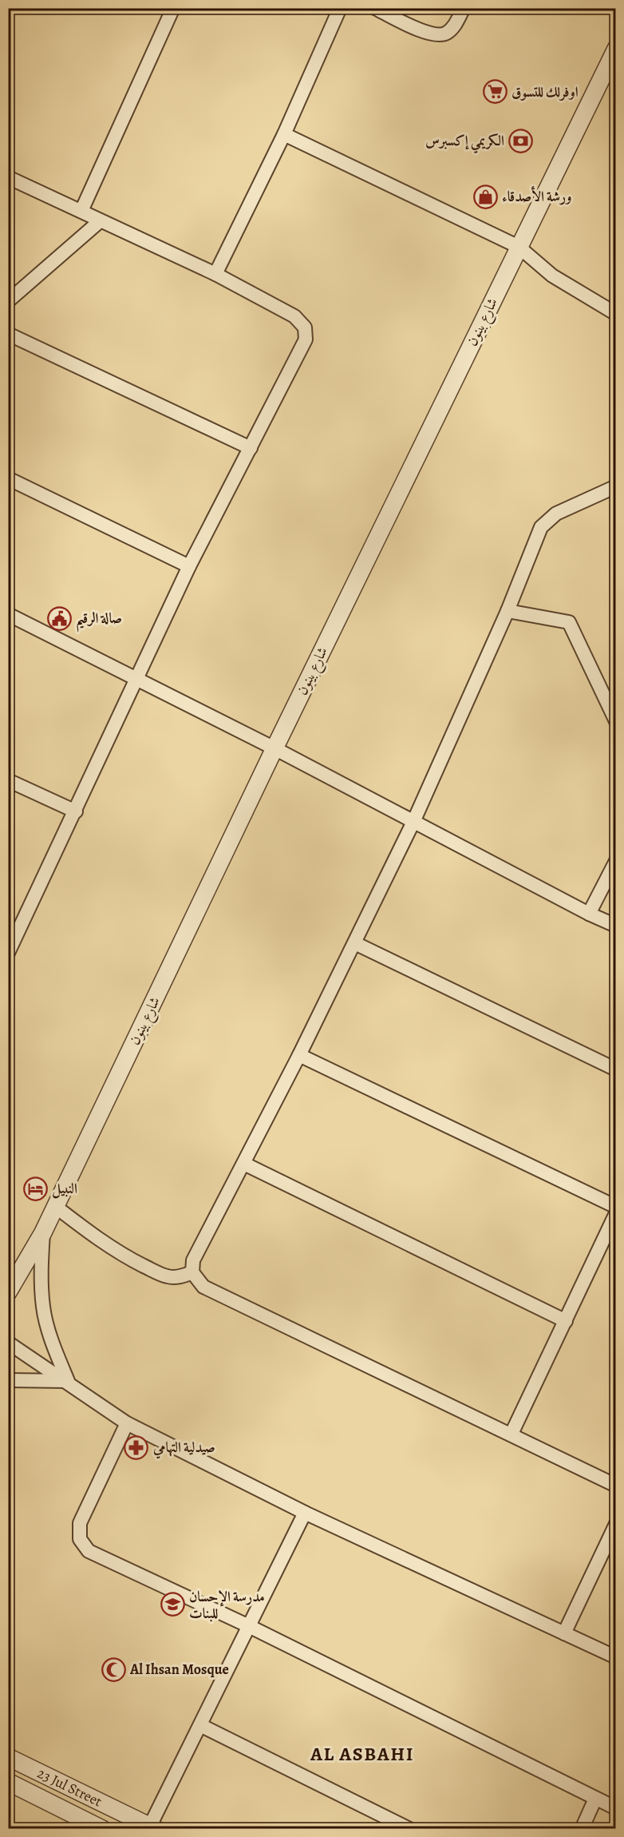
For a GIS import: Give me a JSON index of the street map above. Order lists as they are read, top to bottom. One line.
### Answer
{"streets":{"street":["شارع بينون","23 Jul Street"]},"districts":["AL ASBAHI"],"places":{"supermarket":["اوفرلك للتسوق"],"bank":["الكريمي إكسبرس"],"shop":["ورشة الأصدقاء"],"public building":["صالة الرقيم"],"hotel":["النبيل"],"pharmacy":["صيدلية التهامي"],"school or university":["مدرسة الإحسان للبنات"],"mosque":["Al Ihsan Mosque"]}}
